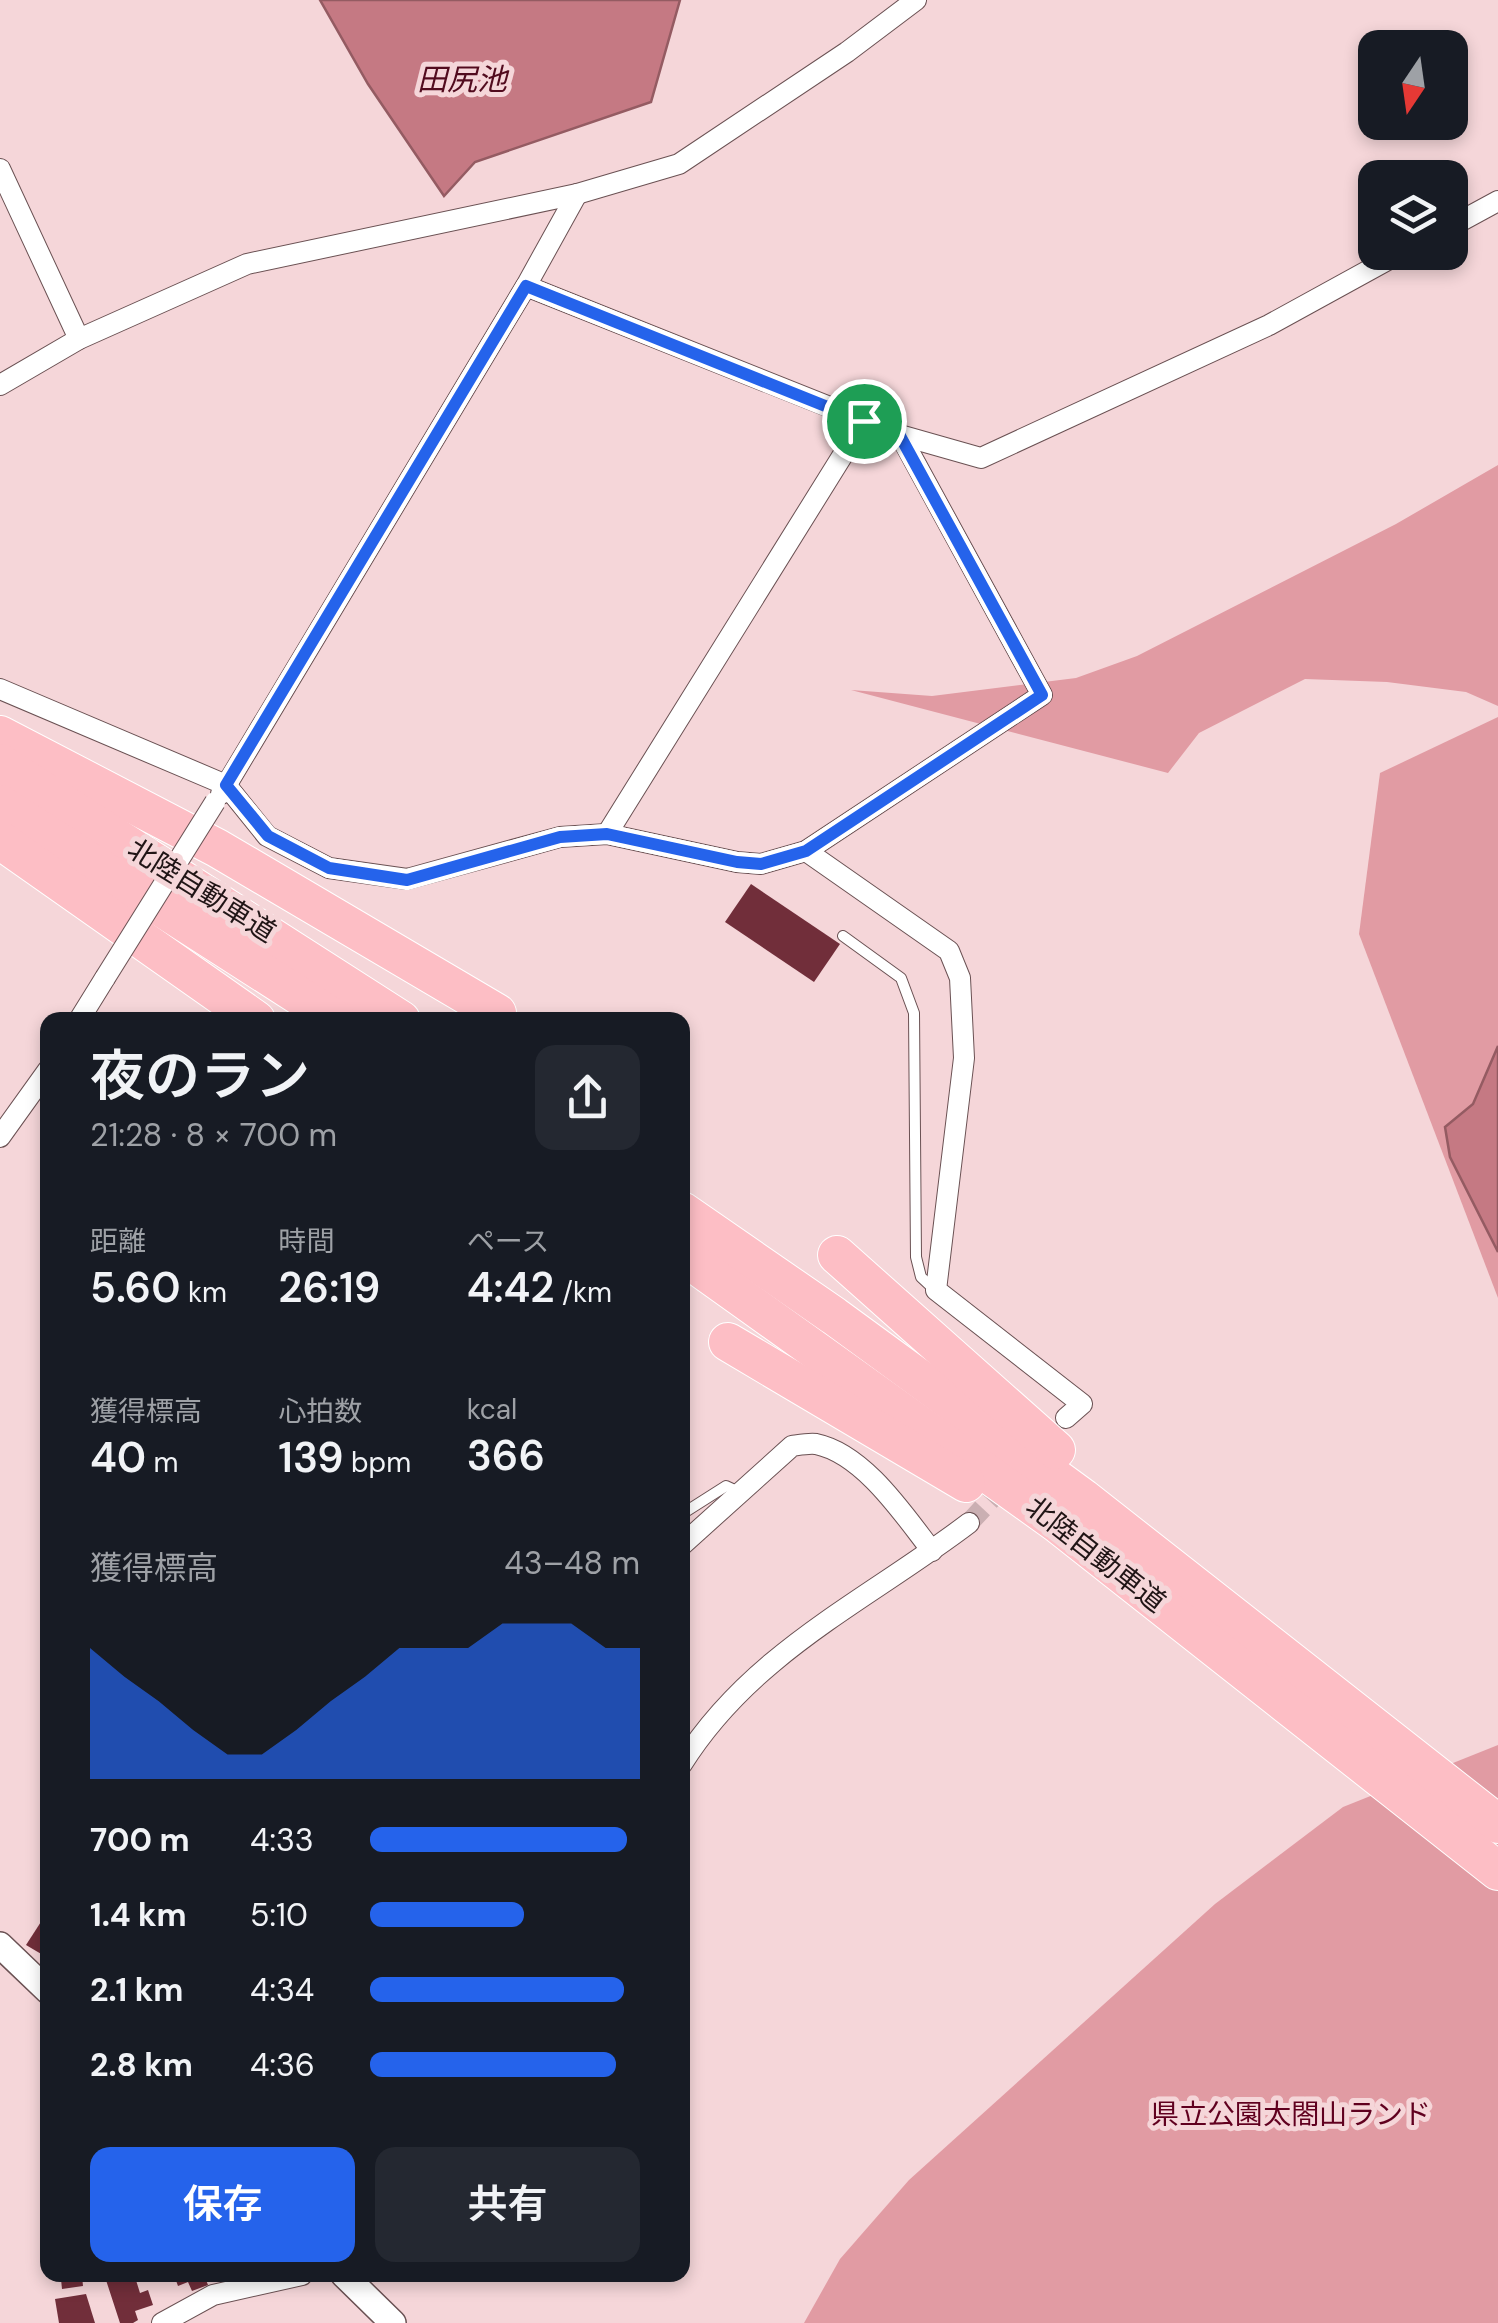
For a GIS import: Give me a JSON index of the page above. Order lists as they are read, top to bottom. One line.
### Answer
{"streets":{"highway":["北陸自動車道"]},"water":["田尻池"],"parks":["県立公園太閤山ランド"],"north":"bottom","page":{"heading":["夜のラン","21:28 · 8 × 700 m"],"stats":[["距離","5.60 km"],["時間","26:19"],["ペース","4:42 /km"],["獲得標高","40 m"],["心拍数","139 bpm"],["kcal","366"]],"chart":["獲得標高","43–48 m"],"list":[{"name":"700 m","note":"4:33"},{"name":"1.4 km","note":"5:10"},{"name":"2.1 km","note":"4:34"},{"name":"2.8 km","note":"4:36"}],"buttons":["保存","共有"]}}
